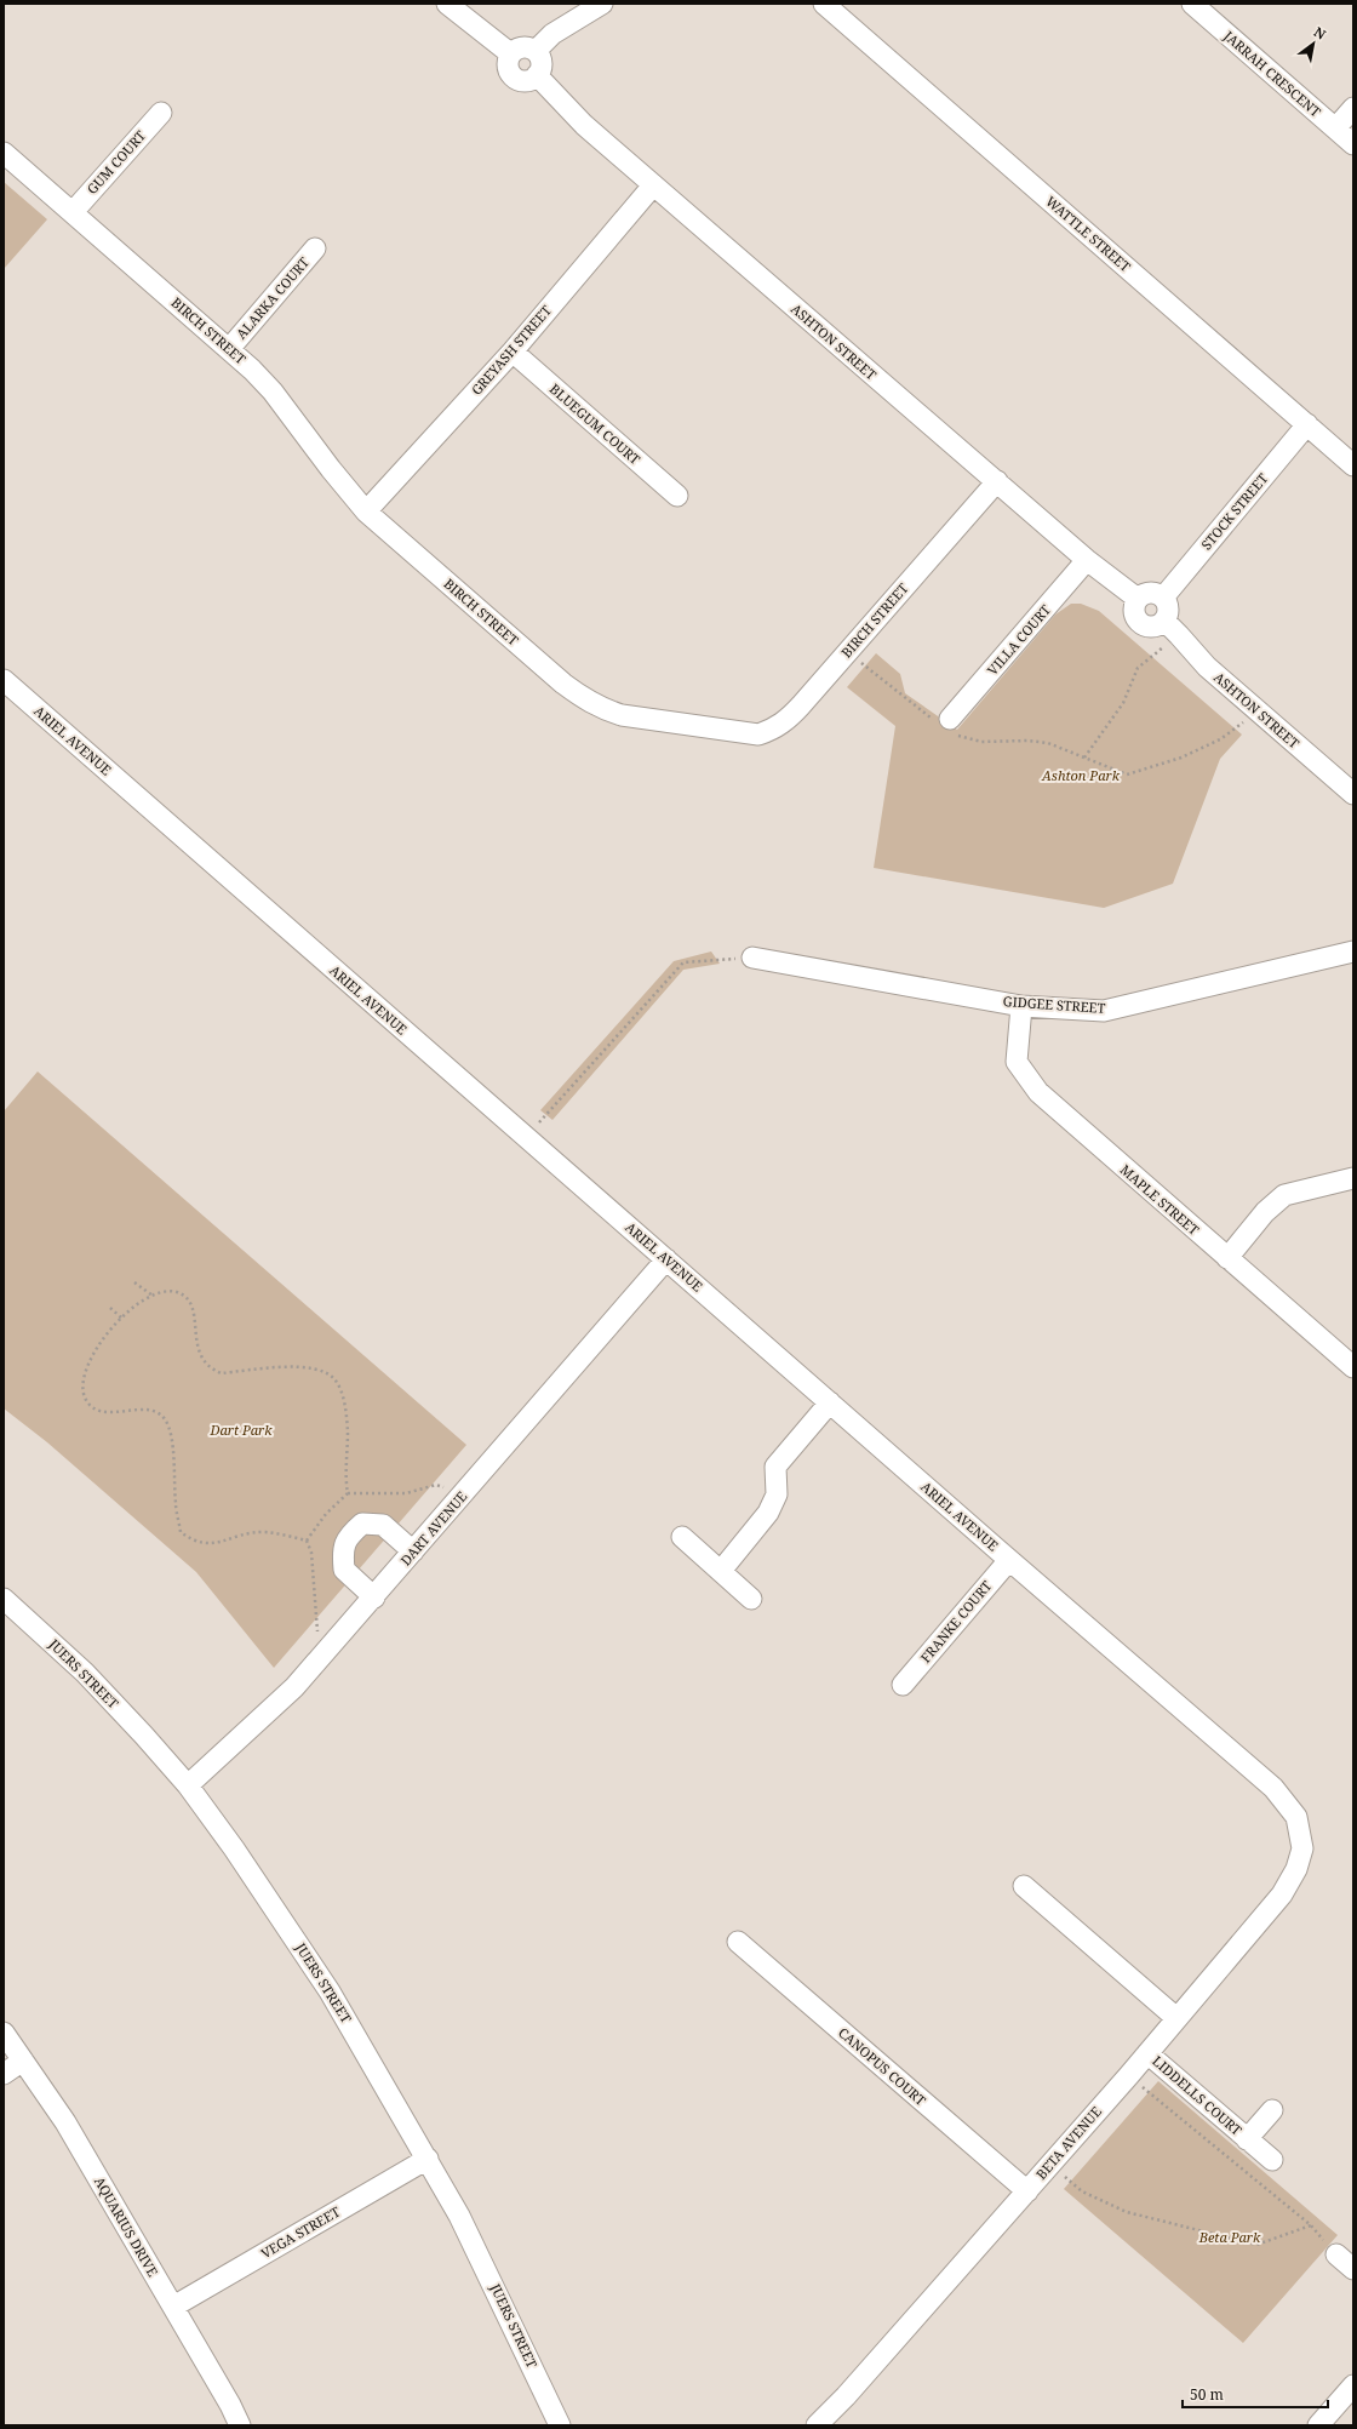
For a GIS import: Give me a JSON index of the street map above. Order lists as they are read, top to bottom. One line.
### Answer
{"streets":{"street":["JARRAH CRESCENT","GUM COURT","WATTLE STREET","ALARKA COURT","BIRCH STREET","ASHTON STREET","GREYASH STREET","BLUEGUM COURT","STOCK STREET","VILLA COURT","ARIEL AVENUE","GIDGEE STREET","MAPLE STREET","DART AVENUE","FRANKE COURT","JUERS STREET","CANOPUS COURT","LIDDELLS COURT","BETA AVENUE","AQUARIUS DRIVE","VEGA STREET"]},"crossings":[["GUM COURT","BIRCH STREET"],["WATTLE STREET","STOCK STREET"],["ALARKA COURT","BIRCH STREET"],["BIRCH STREET","ASHTON STREET"],["BIRCH STREET","GREYASH STREET"],["ASHTON STREET","GREYASH STREET"],["ASHTON STREET","STOCK STREET"],["ASHTON STREET","VILLA COURT"],["GREYASH STREET","BLUEGUM COURT"],["ARIEL AVENUE","DART AVENUE"],["ARIEL AVENUE","FRANKE COURT"],["ARIEL AVENUE","BETA AVENUE"],["GIDGEE STREET","MAPLE STREET"],["DART AVENUE","JUERS STREET"],["JUERS STREET","VEGA STREET"],["CANOPUS COURT","BETA AVENUE"],["LIDDELLS COURT","BETA AVENUE"],["AQUARIUS DRIVE","VEGA STREET"]],"parks":["Ashton Park","Dart Park","Beta Park"],"scale_bar":"50 m","north":"top right"}
